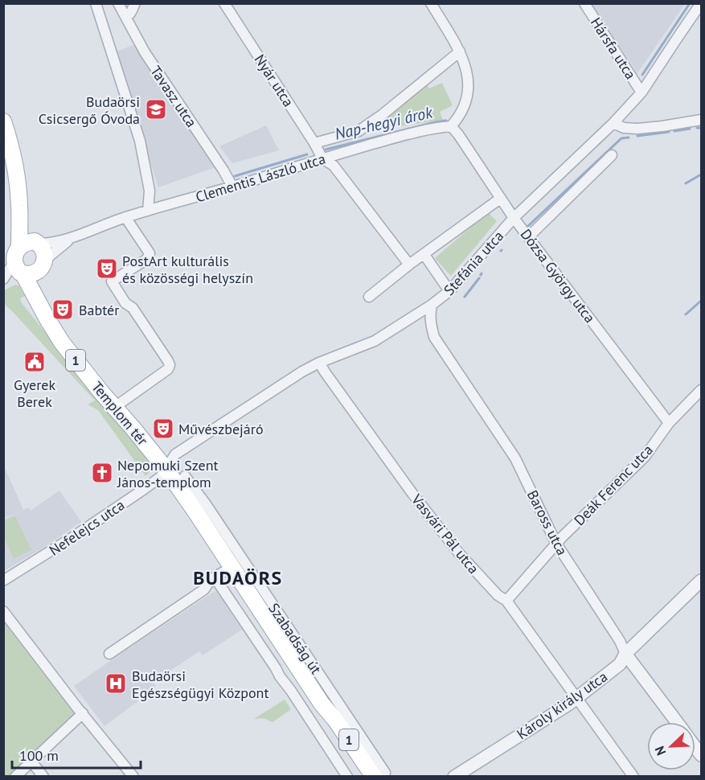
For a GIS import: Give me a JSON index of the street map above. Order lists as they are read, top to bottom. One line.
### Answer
{"streets":{"main road":["1","Templom tér","Szabadság út"],"street":["Hársfa utca","Nyár utca","Tavasz utca","Clementis László utca","Stefánia utca","Dózsa György utca","Deák Ferenc utca","Baross utca","Nefelejcs utca","Vasvári Pál utca","Károly király utca"]},"crossings":[["Hársfa utca","Stefánia utca"],["Nyár utca","Clementis László utca"],["Tavasz utca","Clementis László utca"],["Clementis László utca","Dózsa György utca"],["Clementis László utca","1"],["Clementis László utca","Templom tér"],["Stefánia utca","Dózsa György utca"],["Stefánia utca","Templom tér"],["Stefánia utca","Baross utca"],["Stefánia utca","Nefelejcs utca"],["Stefánia utca","Vasvári Pál utca"],["Stefánia utca","Szabadság út"],["Dózsa György utca","Deák Ferenc utca"],["1","Templom tér"],["Templom tér","Nefelejcs utca"],["Templom tér","Szabadság út"],["Deák Ferenc utca","Baross utca"],["Deák Ferenc utca","Vasvári Pál utca"],["Baross utca","Károly király utca"],["Nefelejcs utca","Szabadság út"],["Vasvári Pál utca","Károly király utca"]],"districts":["BUDAÖRS"],"water":["Nap-hegyi árok"],"places":{"school or university":["Budaörsi Csicsergő Óvoda"],"theatre":["PostArt kulturális és közösségi helyszín","Babtér","Művészbejáró"],"public building":["Gyerek Berek"],"church":["Nepomuki Szent János-templom"],"hospital":["Budaörsi Egészségügyi Központ"]},"scale_bar":"100 m","north":"bottom left"}
